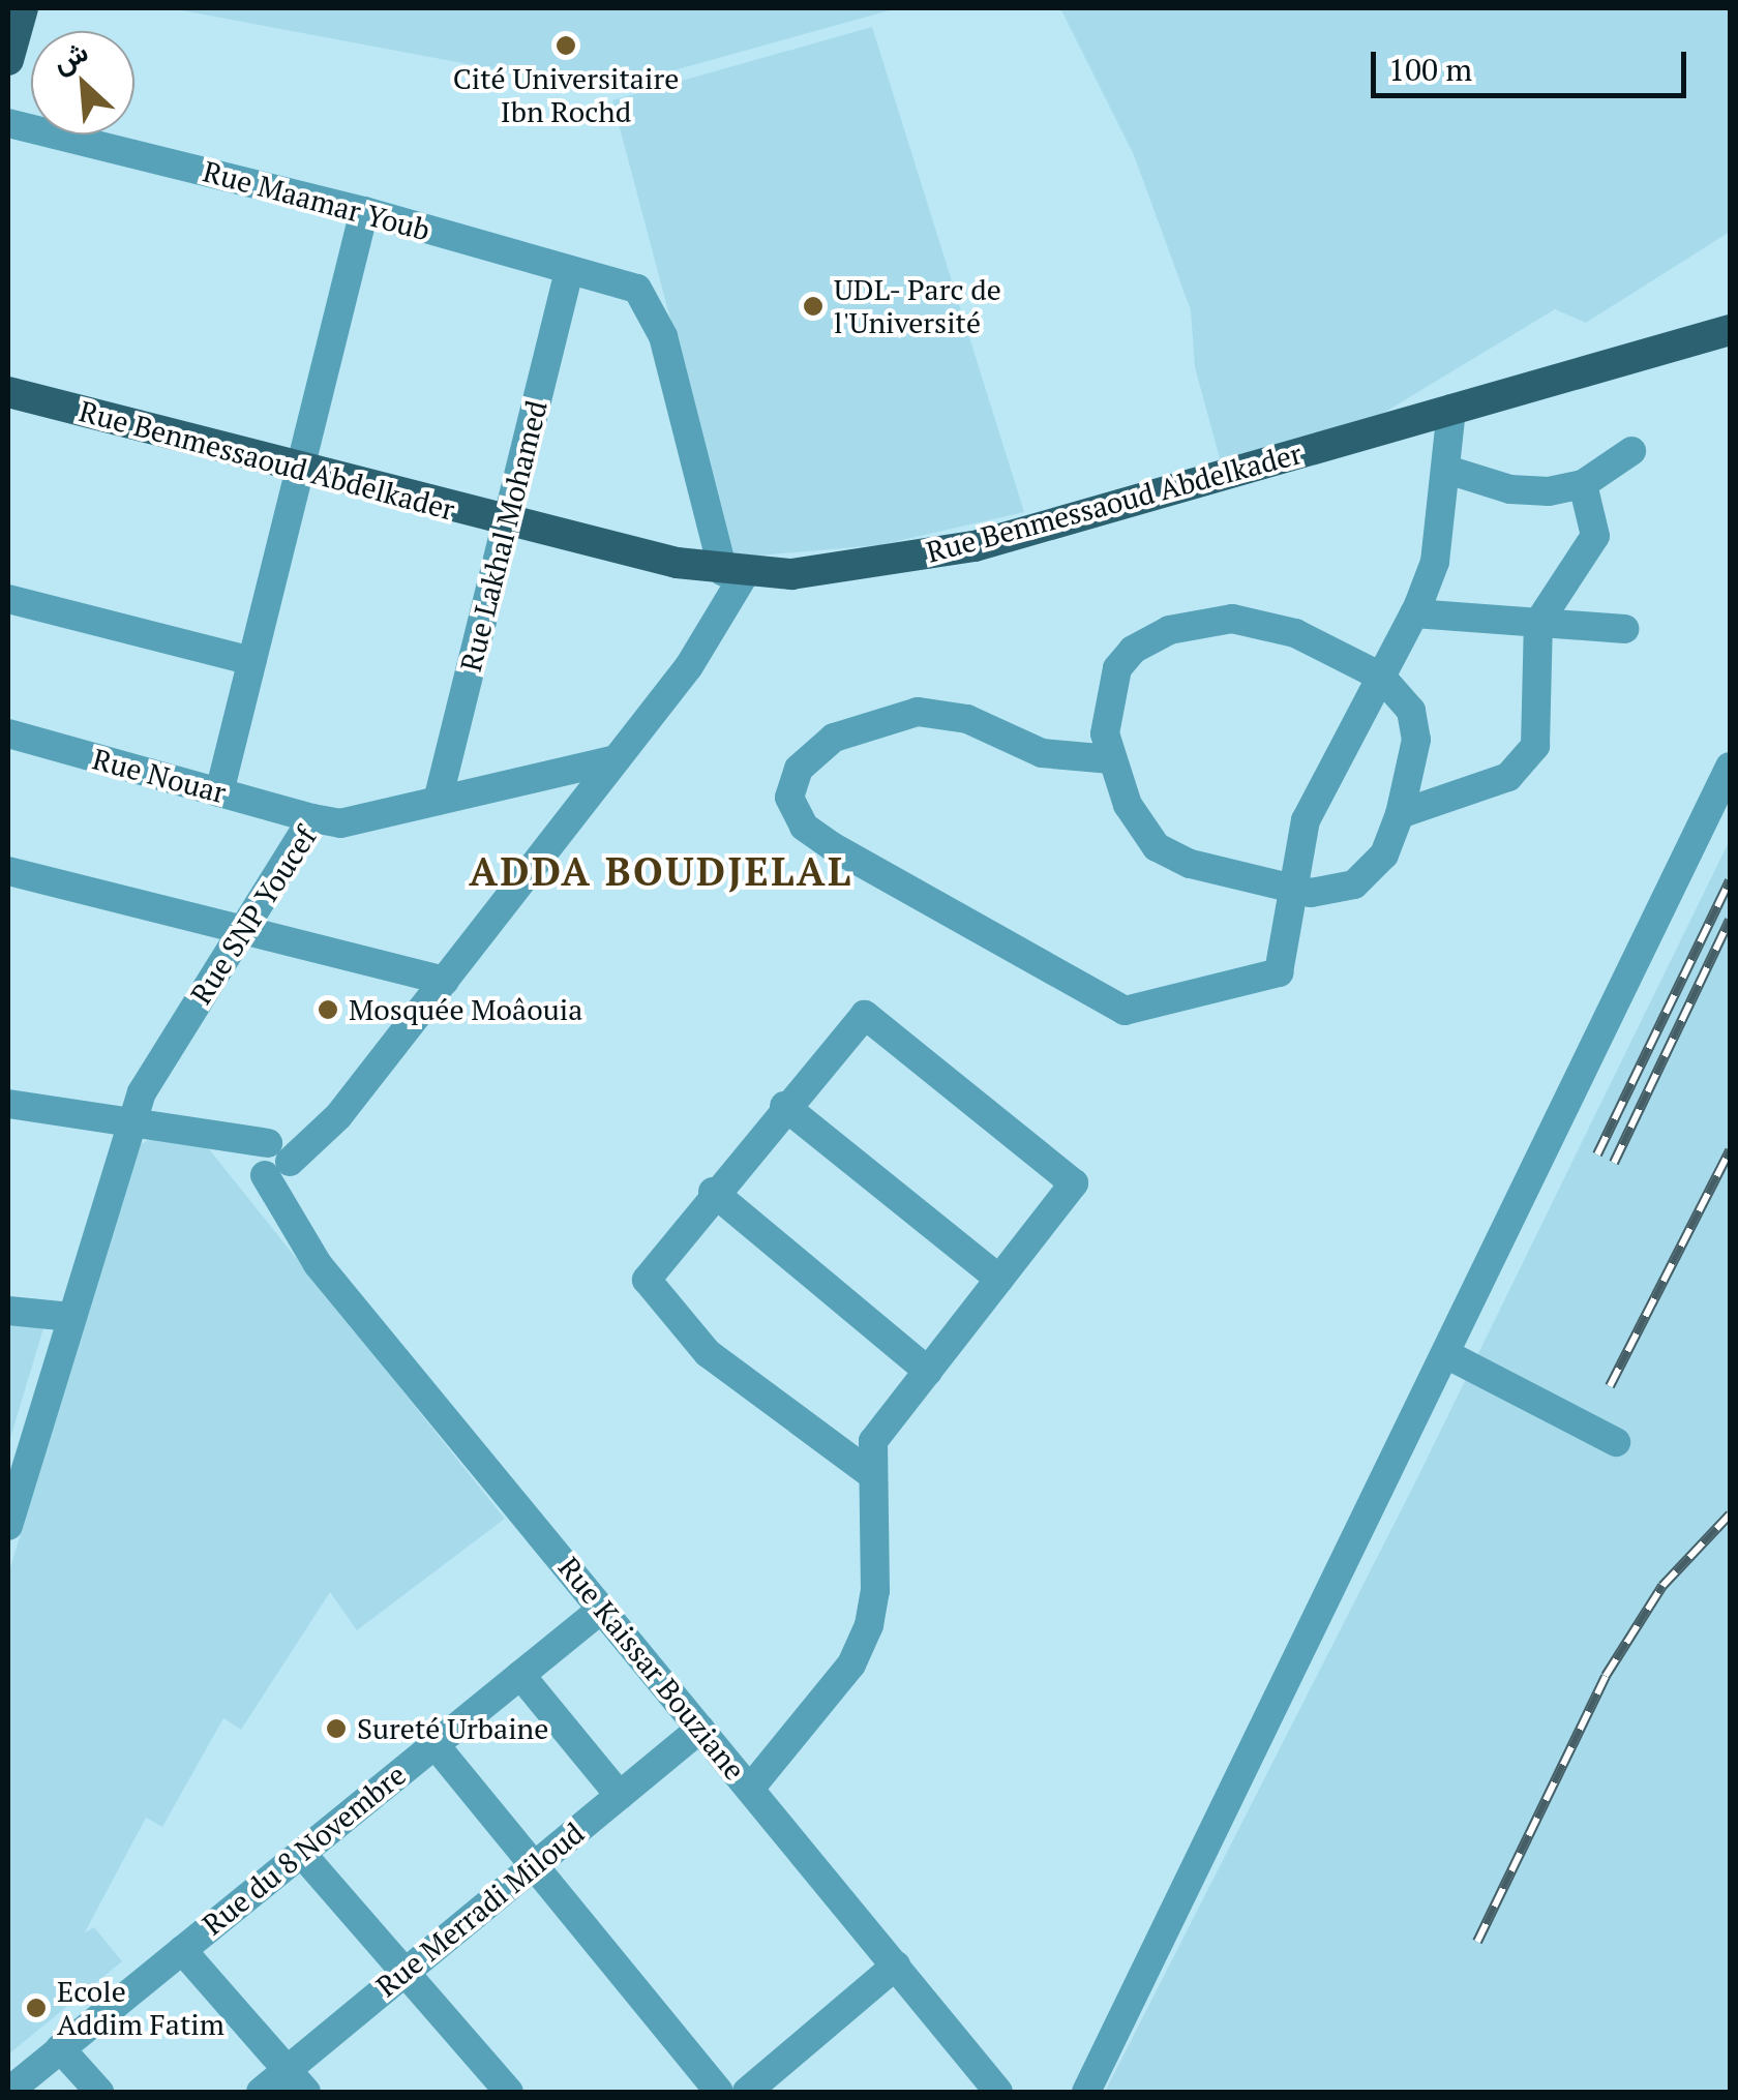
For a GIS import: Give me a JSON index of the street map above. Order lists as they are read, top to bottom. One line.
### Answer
{"streets":{"main road":["Rue Benmessaoud Abdelkader"],"street":["Rue Maamar Youb","Rue Lakhal Mohamed","Rue Nouar","Rue SNP Youcef","Rue Kaissar Bouziane","Rue du 8 Novembre","Rue Merradi Miloud"]},"crossings":[["Rue Maamar Youb","Rue Benmessaoud Abdelkader"],["Rue Maamar Youb","Rue Lakhal Mohamed"],["Rue Benmessaoud Abdelkader","Rue Lakhal Mohamed"],["Rue Lakhal Mohamed","Rue SNP Youcef"],["Rue Nouar","Rue SNP Youcef"],["Rue Kaissar Bouziane","Rue du 8 Novembre"],["Rue Kaissar Bouziane","Rue Merradi Miloud"]],"districts":["ADDA BOUDJELAL"],"places":["Cité Universitaire Ibn Rochd","UDL- Parc de l'Université","Mosquée Moâouia","Sureté Urbaine","Ecole Addim Fatim"],"scale_bar":"100 m","north":"top left"}
